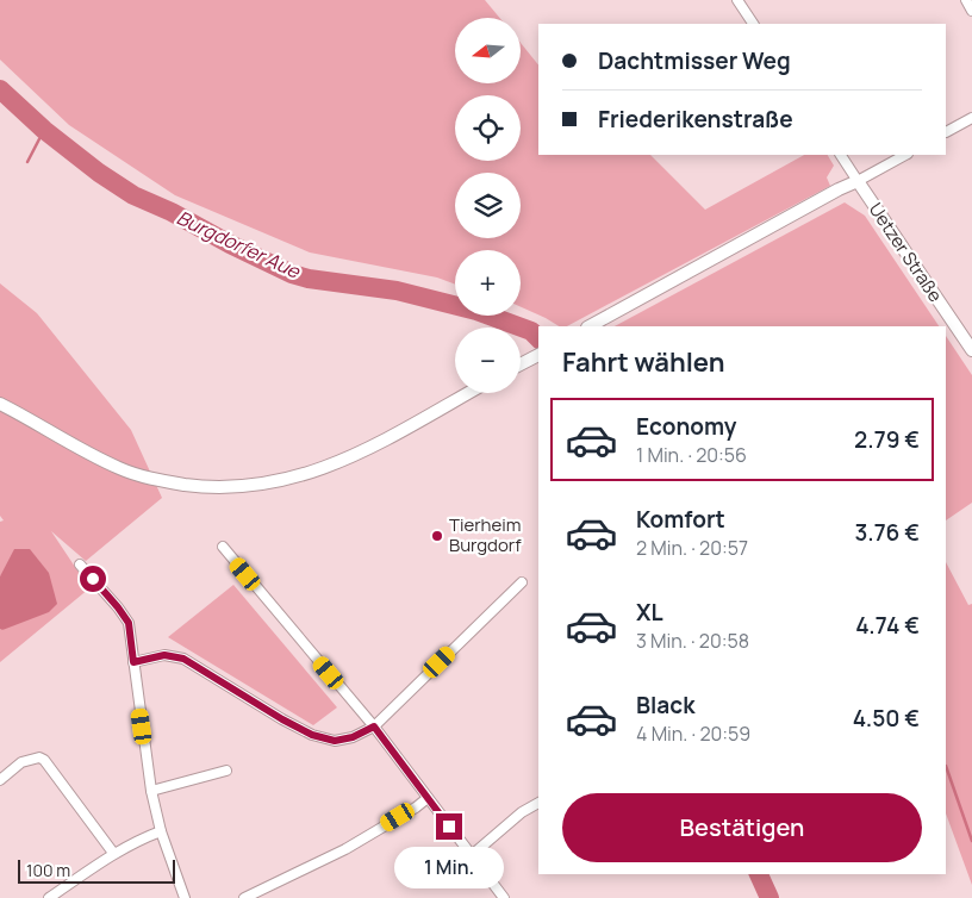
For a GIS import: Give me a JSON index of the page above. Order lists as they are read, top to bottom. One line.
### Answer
{"streets":{"street":["Uetzer Straße"]},"water":["Burgdorfer Aue"],"places":["Tierheim Burgdorf"],"scale_bar":"100 m","north":"left","page":{"map_buttons":["+","−"],"banner":["Dachtmisser Weg","Friederikenstraße"],"heading":"Fahrt wählen","list":[{"name":"Economy","note":"1 Min. · 20:56","value":"2.79 €"},{"name":"Komfort","note":"2 Min. · 20:57","value":"3.76 €"},{"name":"XL","note":"3 Min. · 20:58","value":"4.74 €"},{"name":"Black","note":"4 Min. · 20:59","value":"4.50 €"}],"buttons":"Bestätigen","bubble":"1 Min.","scale":"100 m"}}
